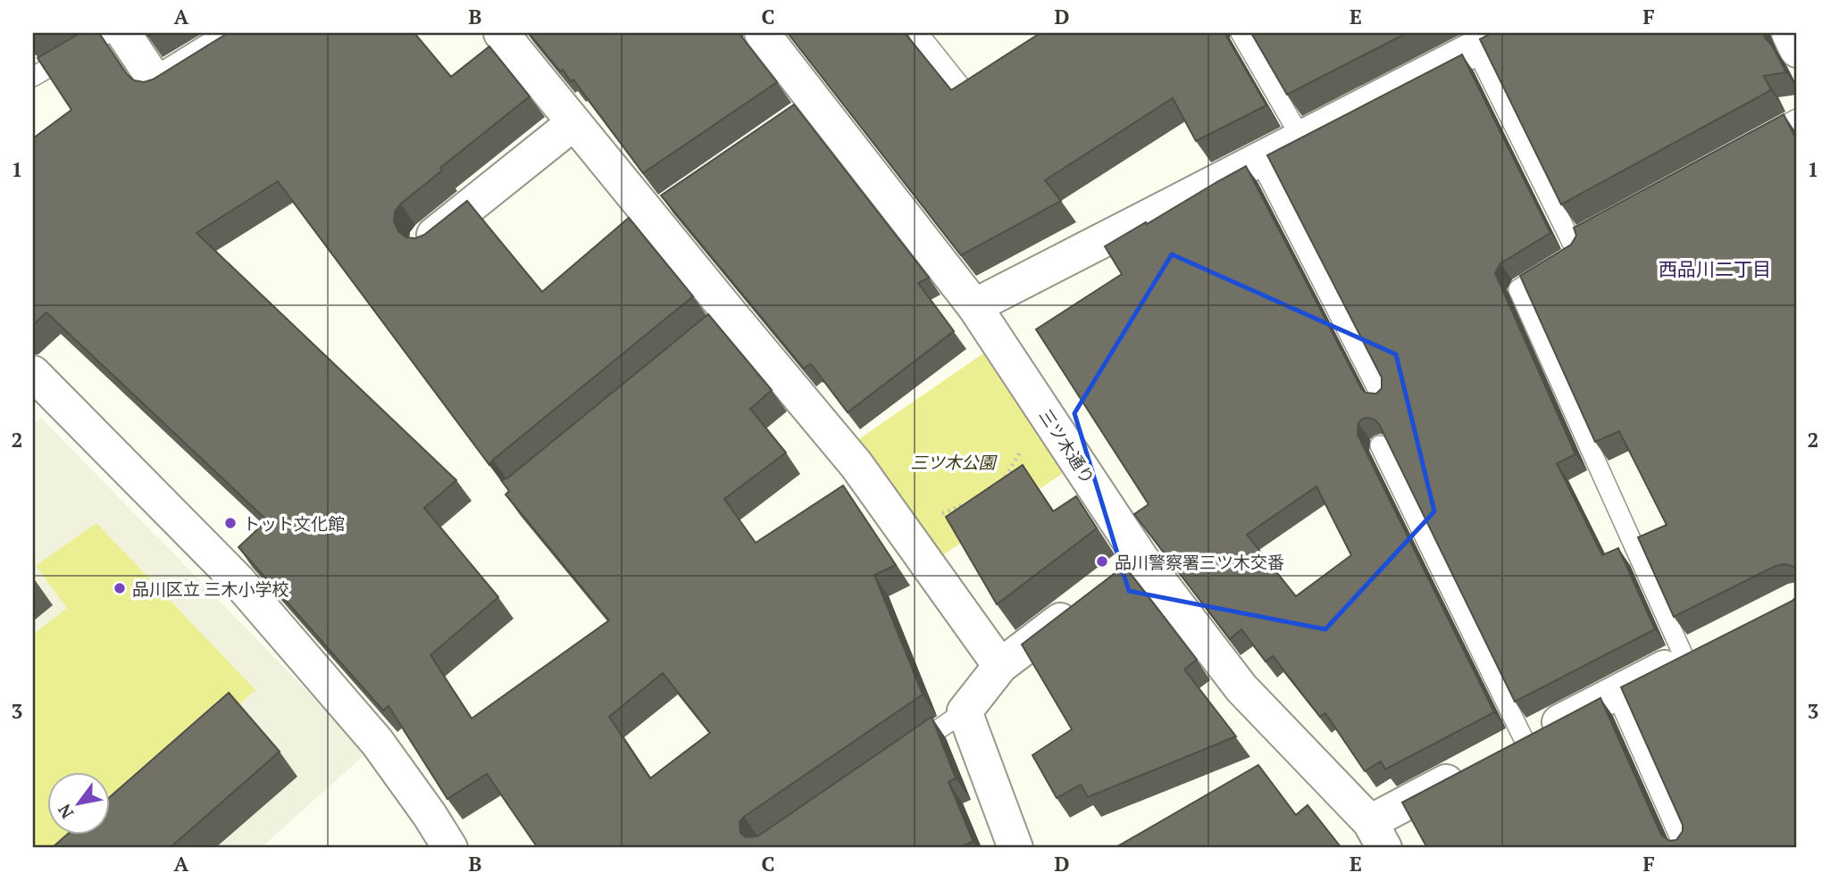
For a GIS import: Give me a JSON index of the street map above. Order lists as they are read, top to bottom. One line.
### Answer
{"streets":{"street":["三ツ木通り"]},"districts":["西品川二丁目"],"parks":["三ツ木公園"],"places":["トット文化館","品川警察署三ツ木交番","品川区立 三木小学校"],"north":"bottom left","grid":{"columns":["A","B","C","D","E","F"],"rows":["1","2","3"]}}
